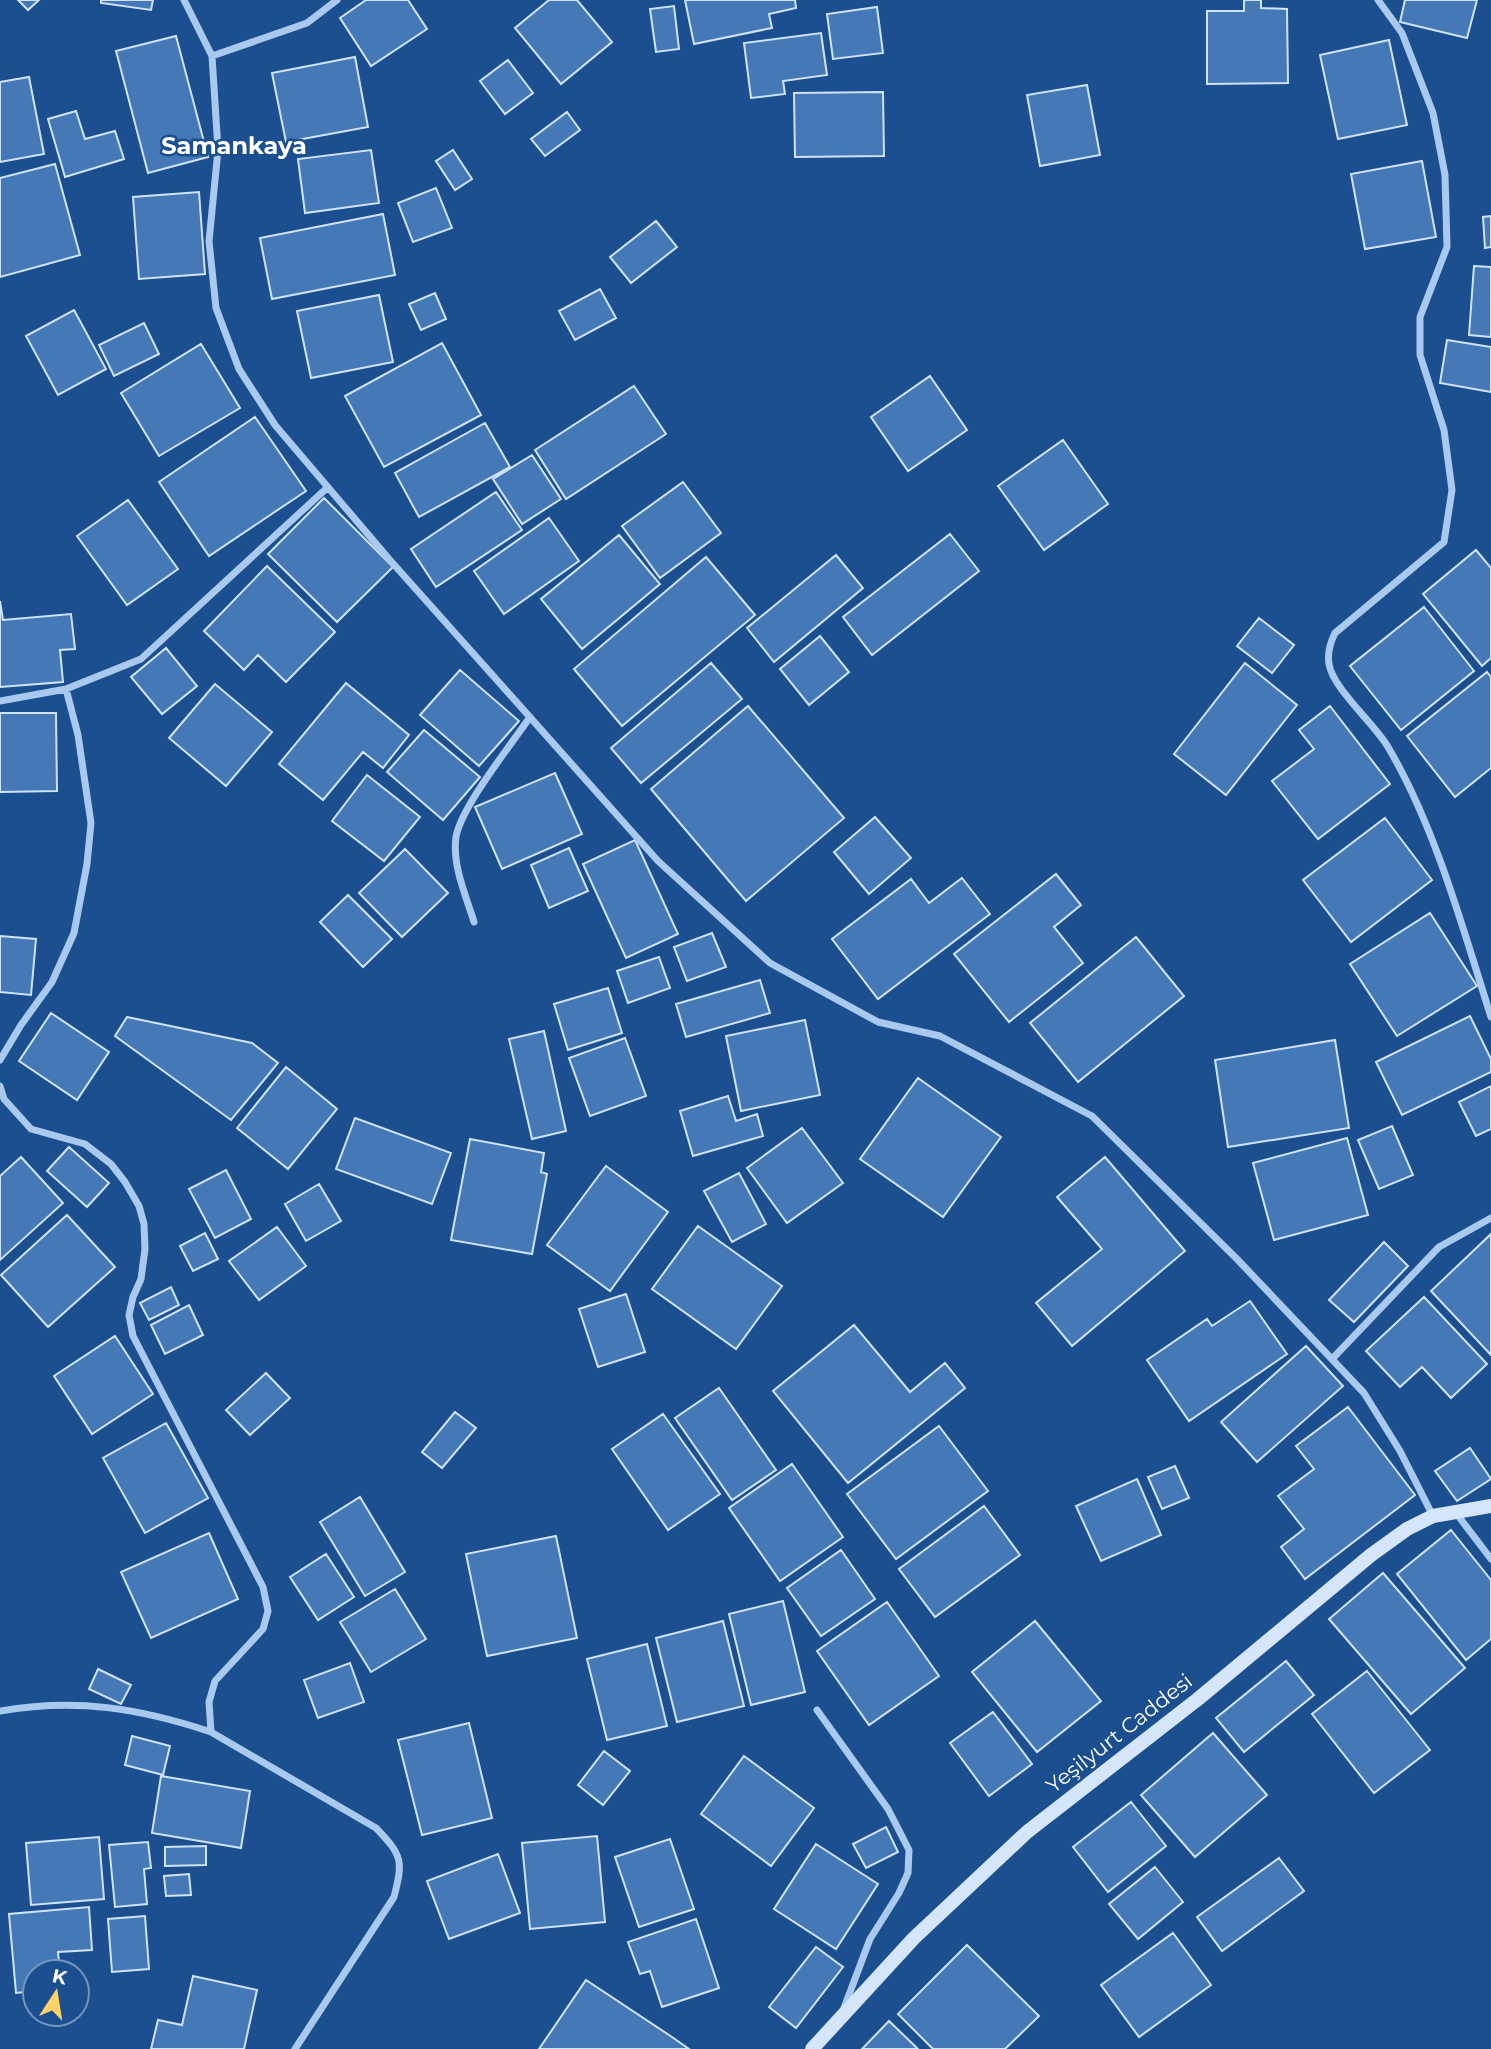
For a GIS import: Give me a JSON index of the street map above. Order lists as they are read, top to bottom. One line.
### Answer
{"streets":{"main road":["Yeşilyurt Caddesi"]},"districts":["Samankaya"],"north":"top"}
